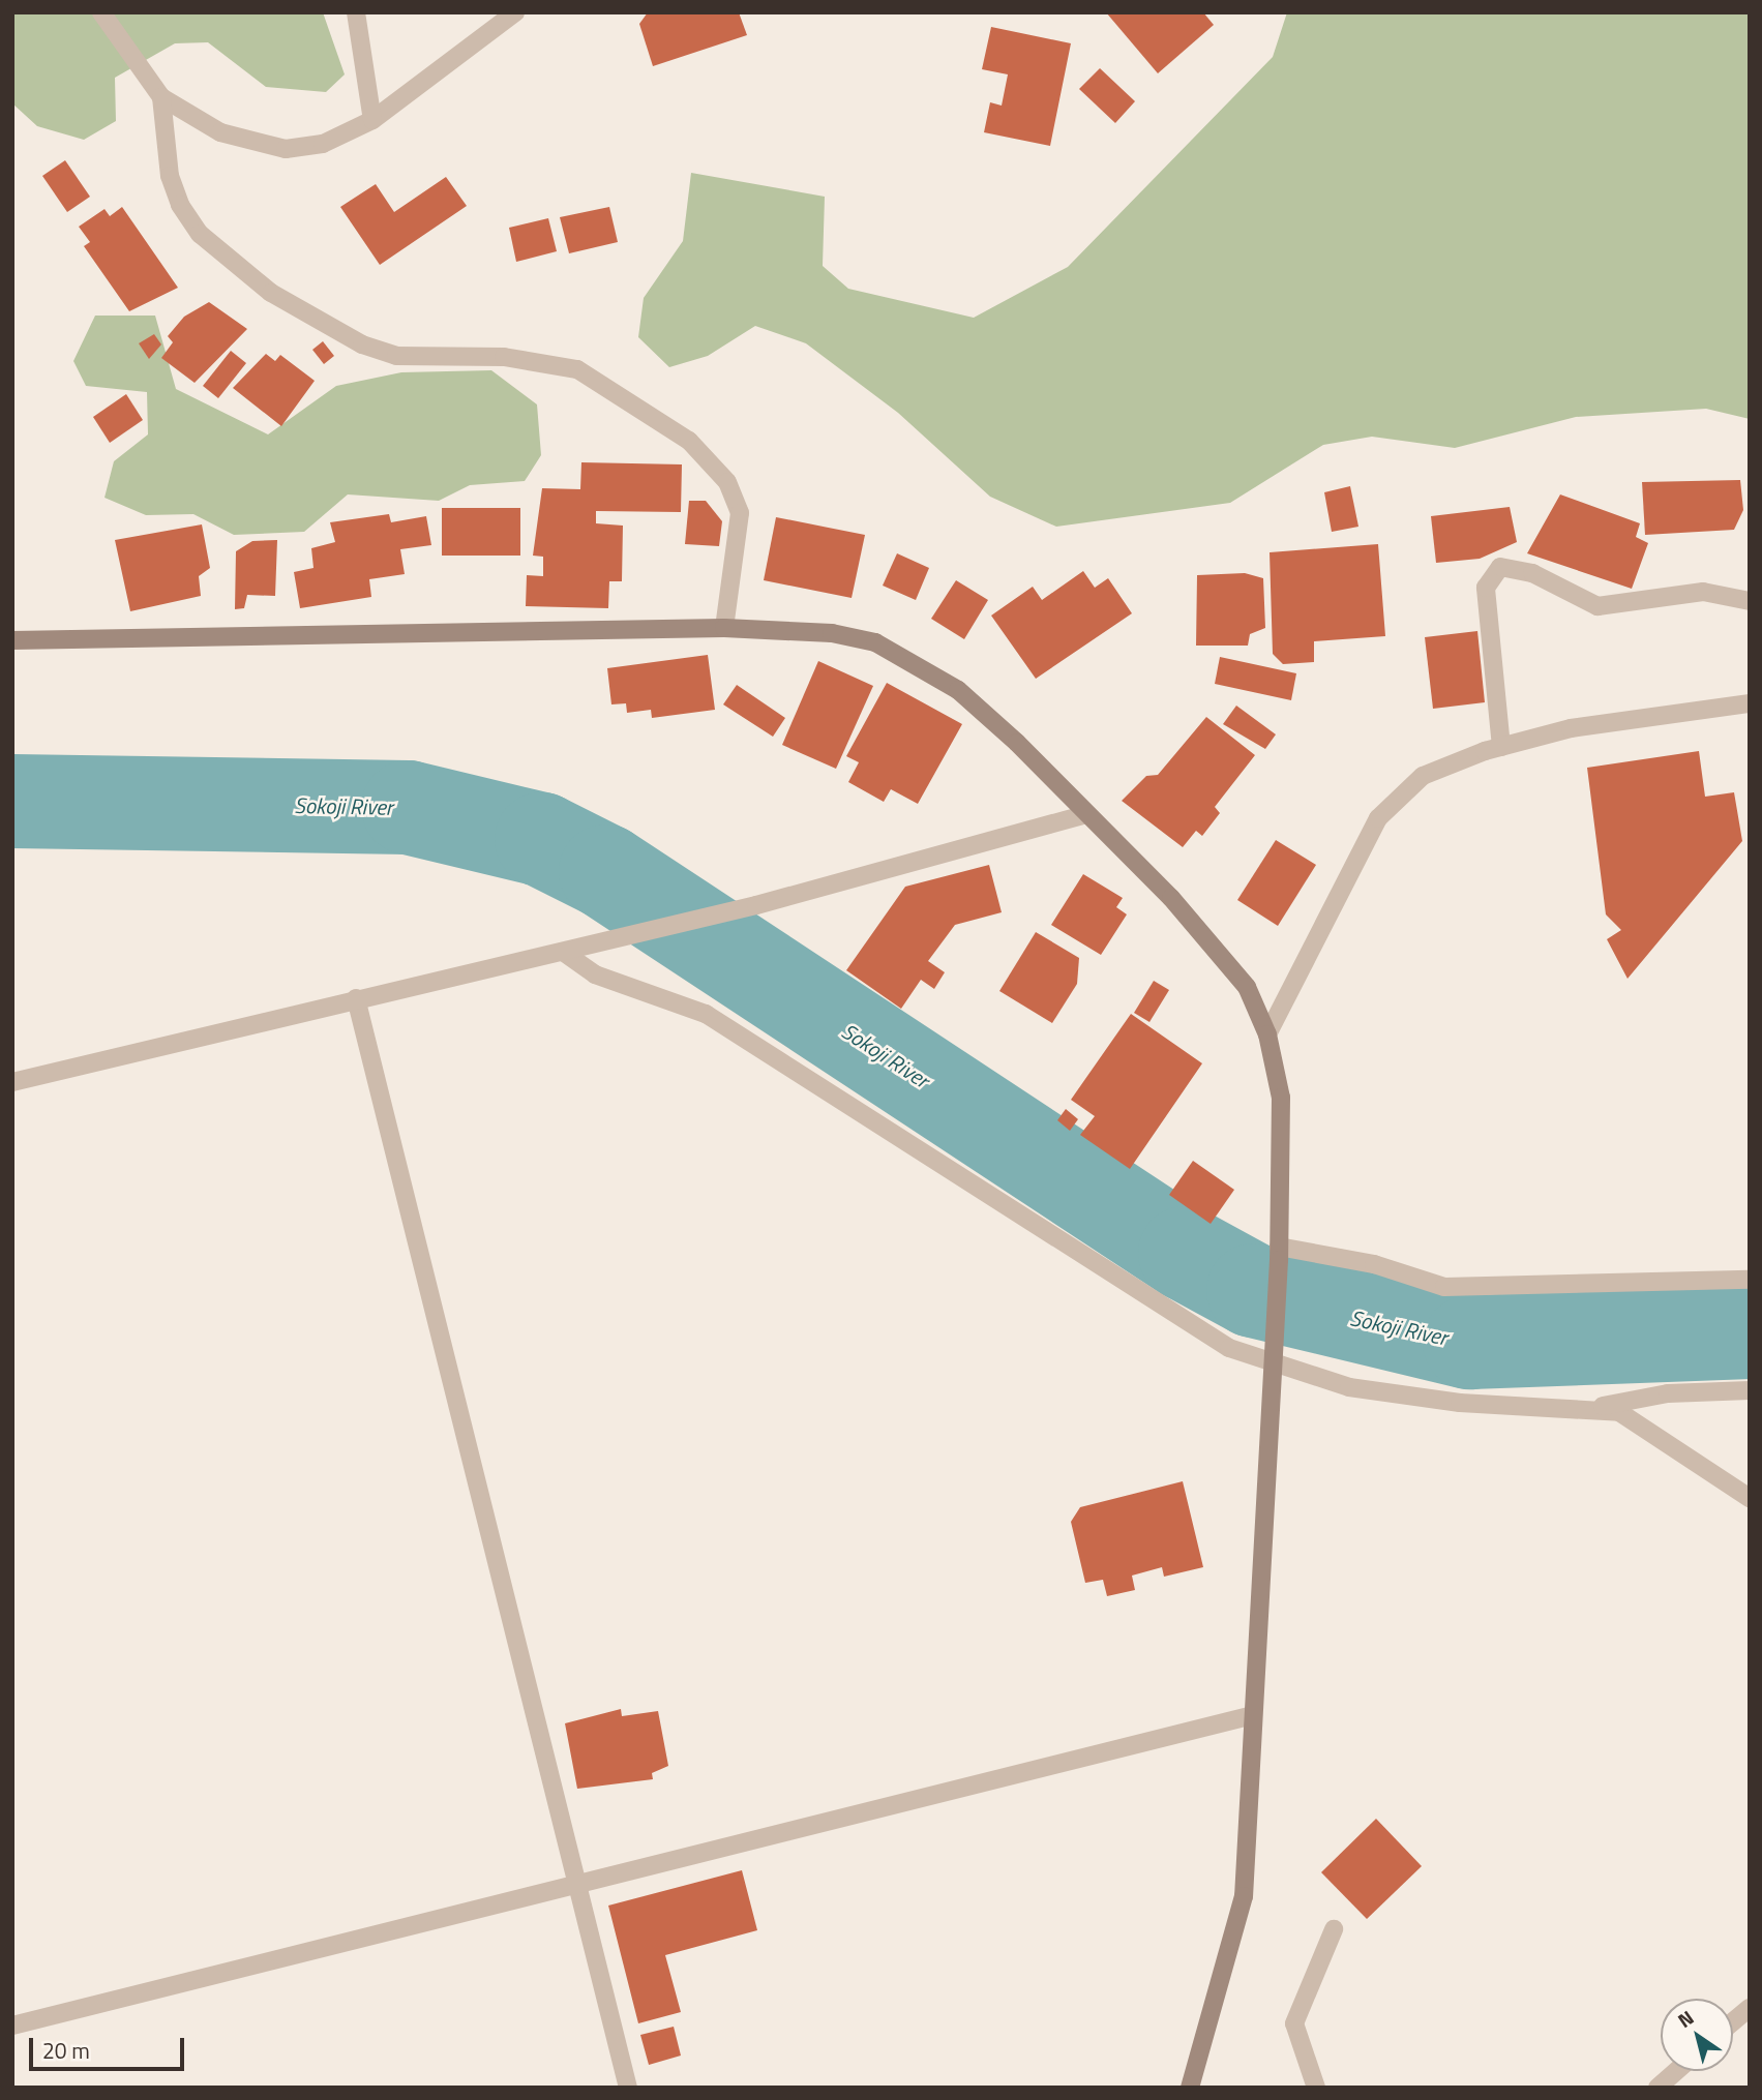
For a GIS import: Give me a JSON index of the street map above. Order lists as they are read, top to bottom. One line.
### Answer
{"water":["Sokoji River"],"scale_bar":"20 m","north":"top left"}
